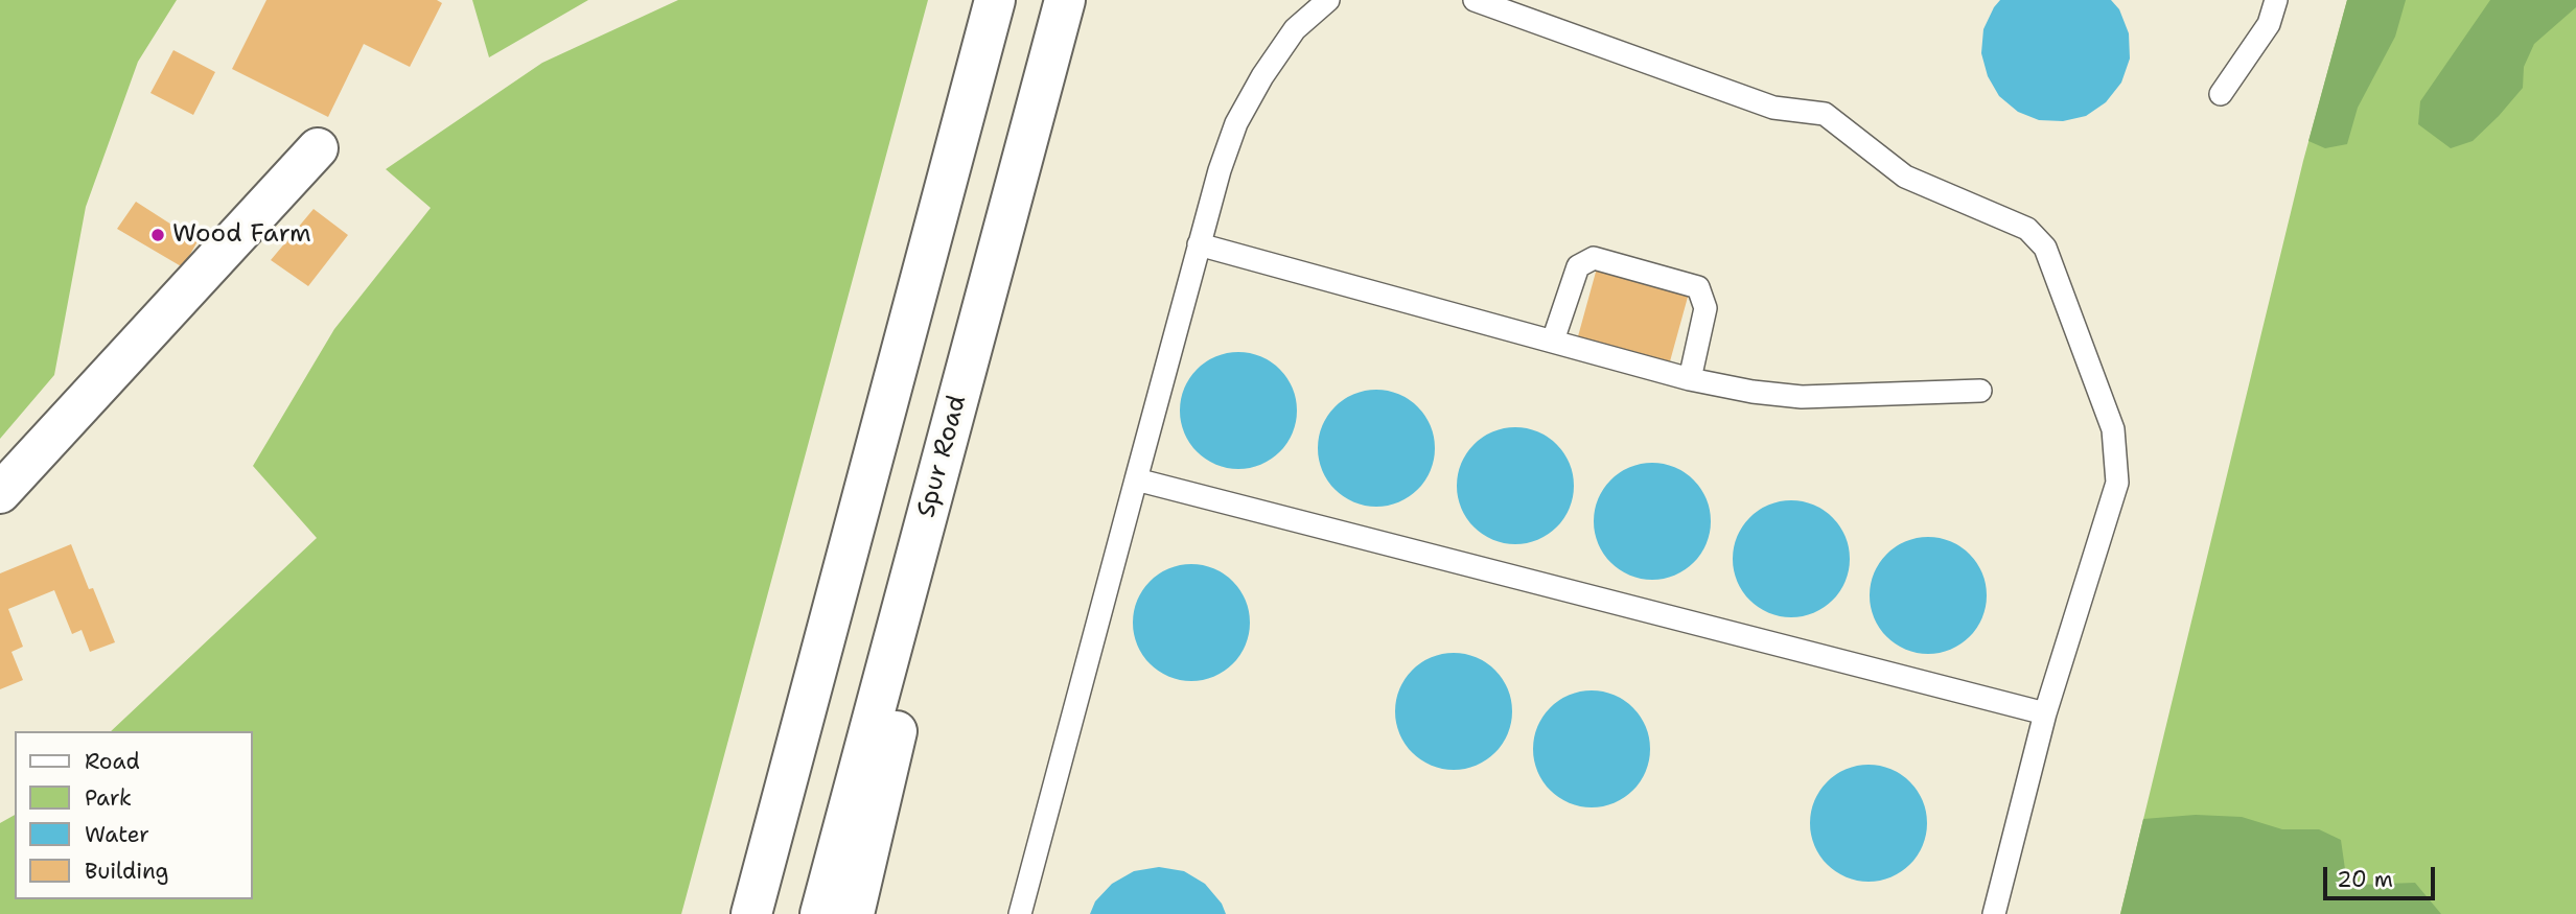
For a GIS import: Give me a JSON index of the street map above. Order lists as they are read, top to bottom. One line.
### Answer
{"streets":{"main road":["Spur Road"]},"places":["Wood Farm"],"legend":["Road","Park","Water","Building"],"scale_bar":"20 m"}
